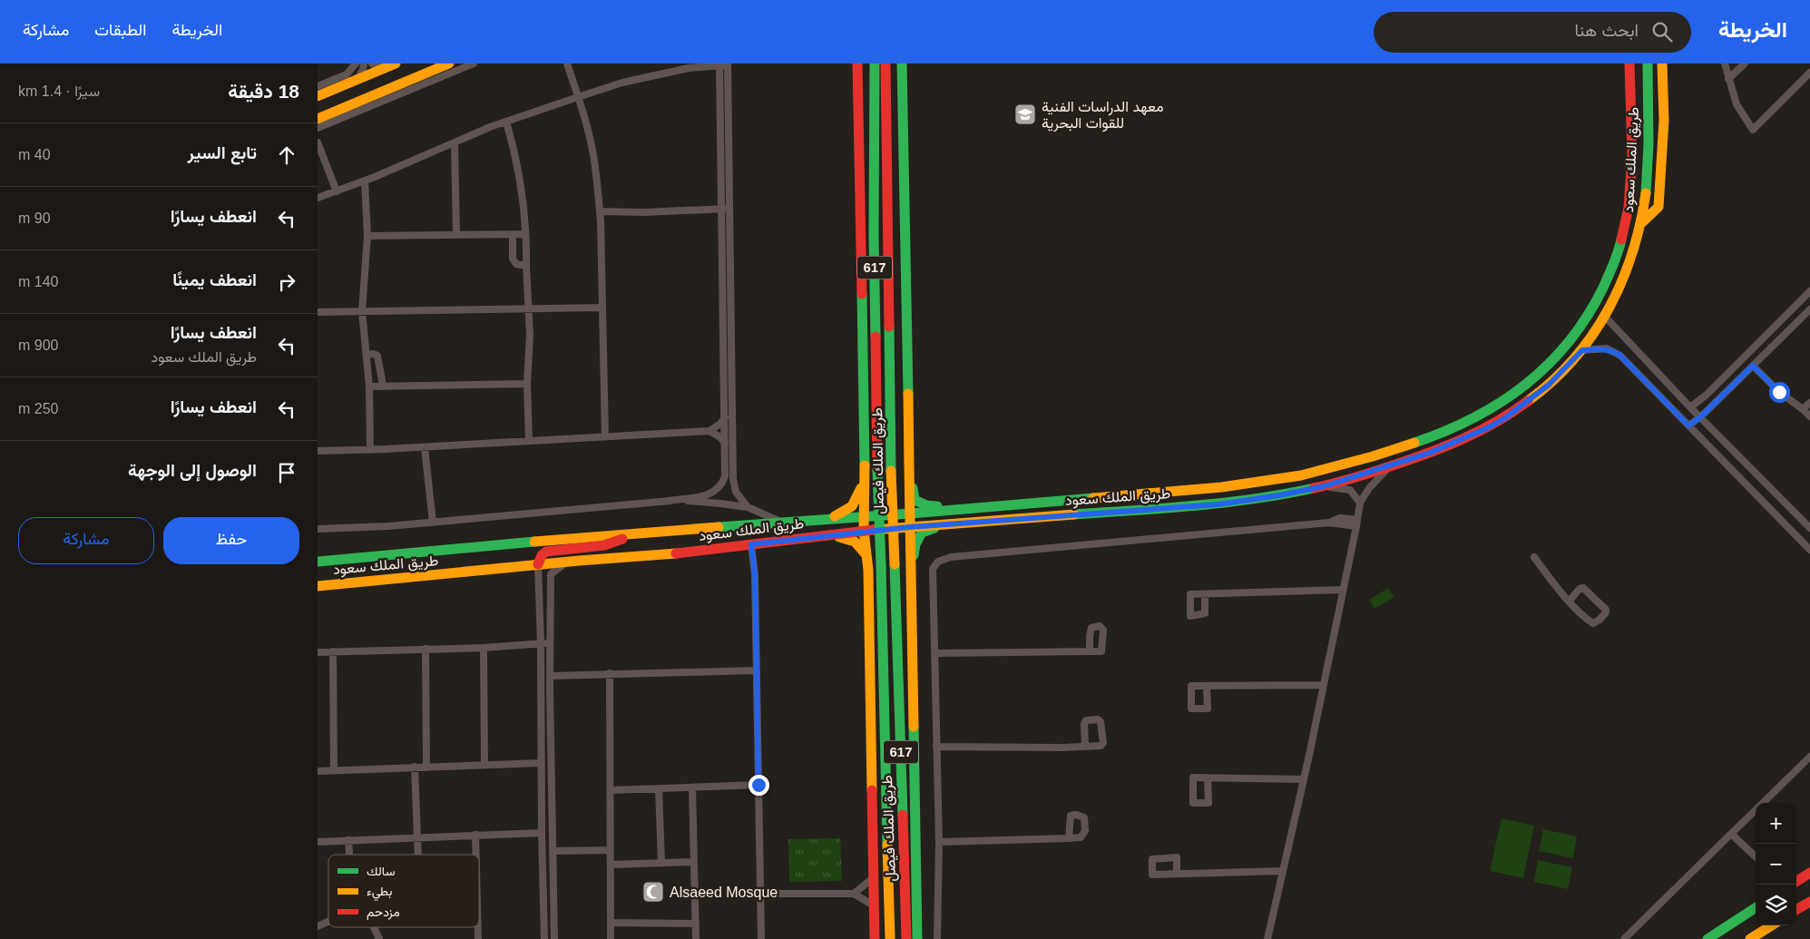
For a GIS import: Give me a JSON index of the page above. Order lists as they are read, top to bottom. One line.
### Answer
{"streets":{"main road":["طريق الملك سعود","617","طريق الملك فيصل"]},"places":{"school or university":["معهد الدراسات الفنية للقوات البحرية"],"mosque":["Alsaeed Mosque"]},"legend":["سالك","بطيء","مزدحم"],"page":{"header":"الخريطة","search":"ابحث هنا","nav":["الخريطة","الطبقات","مشاركة"],"heading":["18 دقيقة","سيرًا · 1.4 km"],"list":[["تابع السير","40 m"],["انعطف يسارًا","90 m"],["انعطف يمينًا","140 m"],["انعطف يسارًا","طريق الملك سعود","900 m"],["انعطف يسارًا","250 m"],"الوصول إلى الوجهة"],"buttons":["حفظ","مشاركة"],"map_buttons":["+","−"]}}
